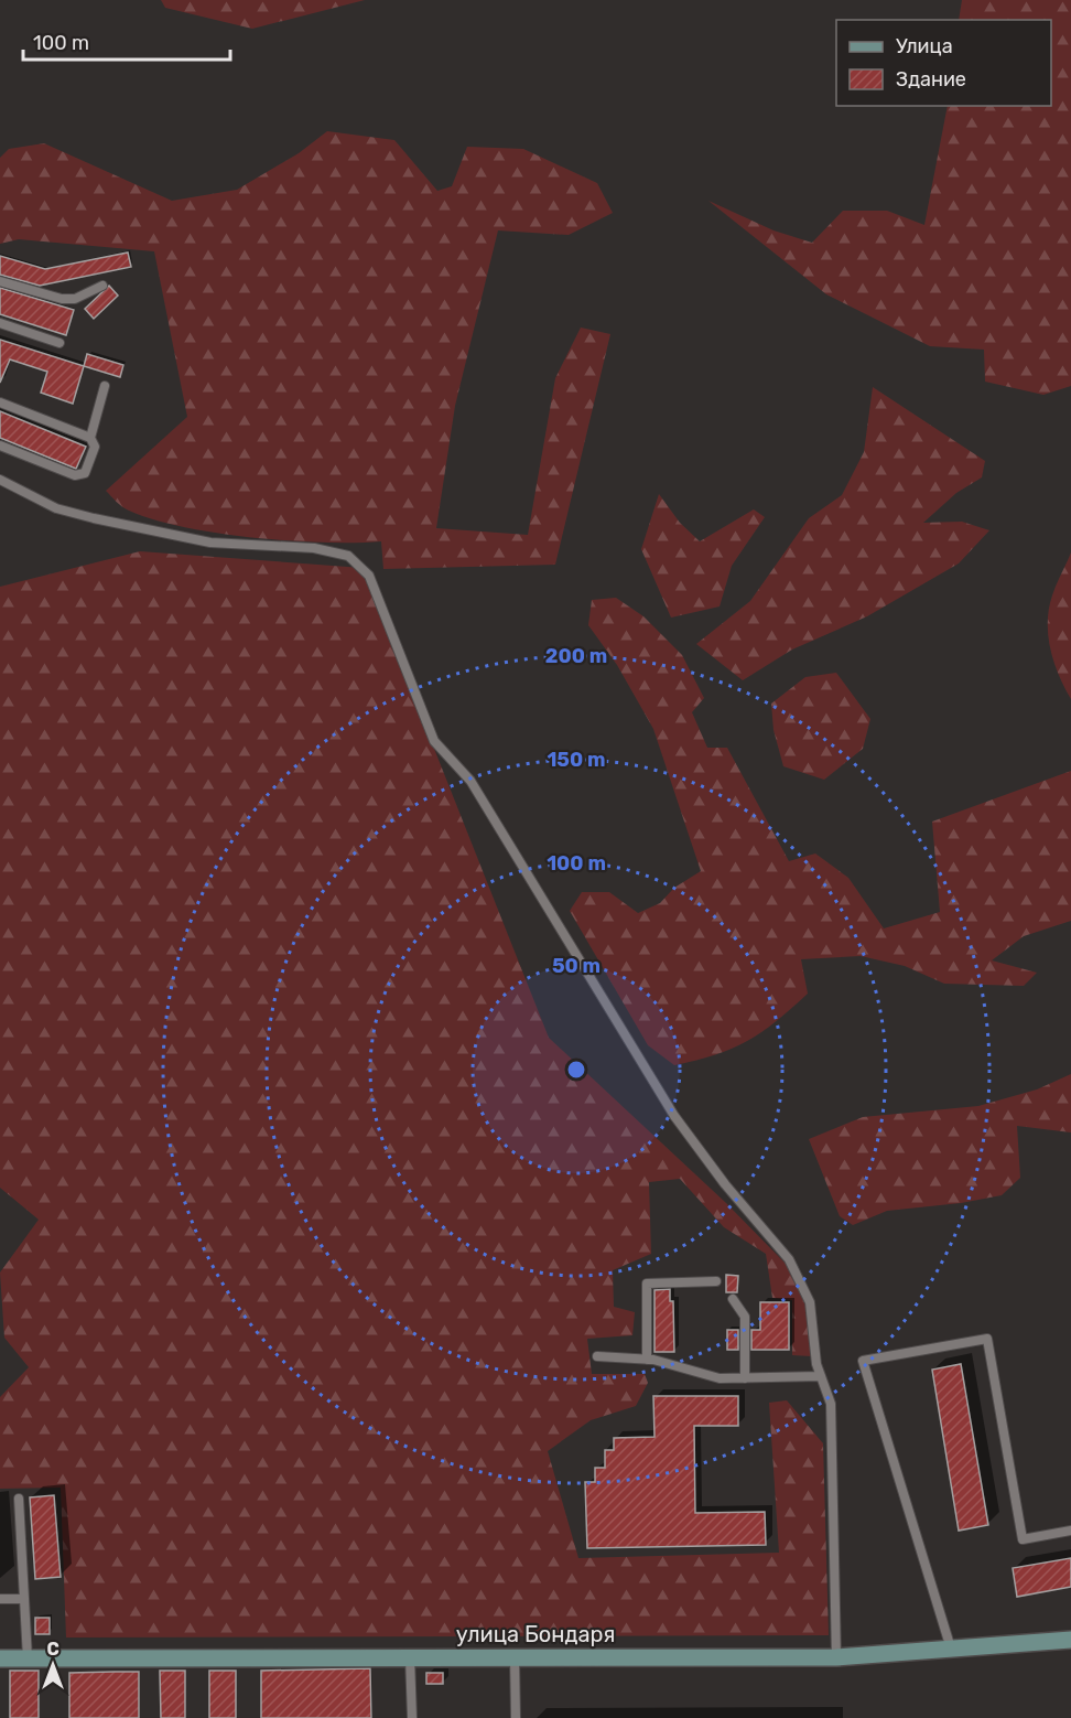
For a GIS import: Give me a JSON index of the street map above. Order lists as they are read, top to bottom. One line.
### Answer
{"streets":{"main road":["улица Бондаря"]},"legend":["Улица","Здание"],"scale_bar":"100 m","north":"top","rings":["200 m","150 m","100 m","50 m"]}
